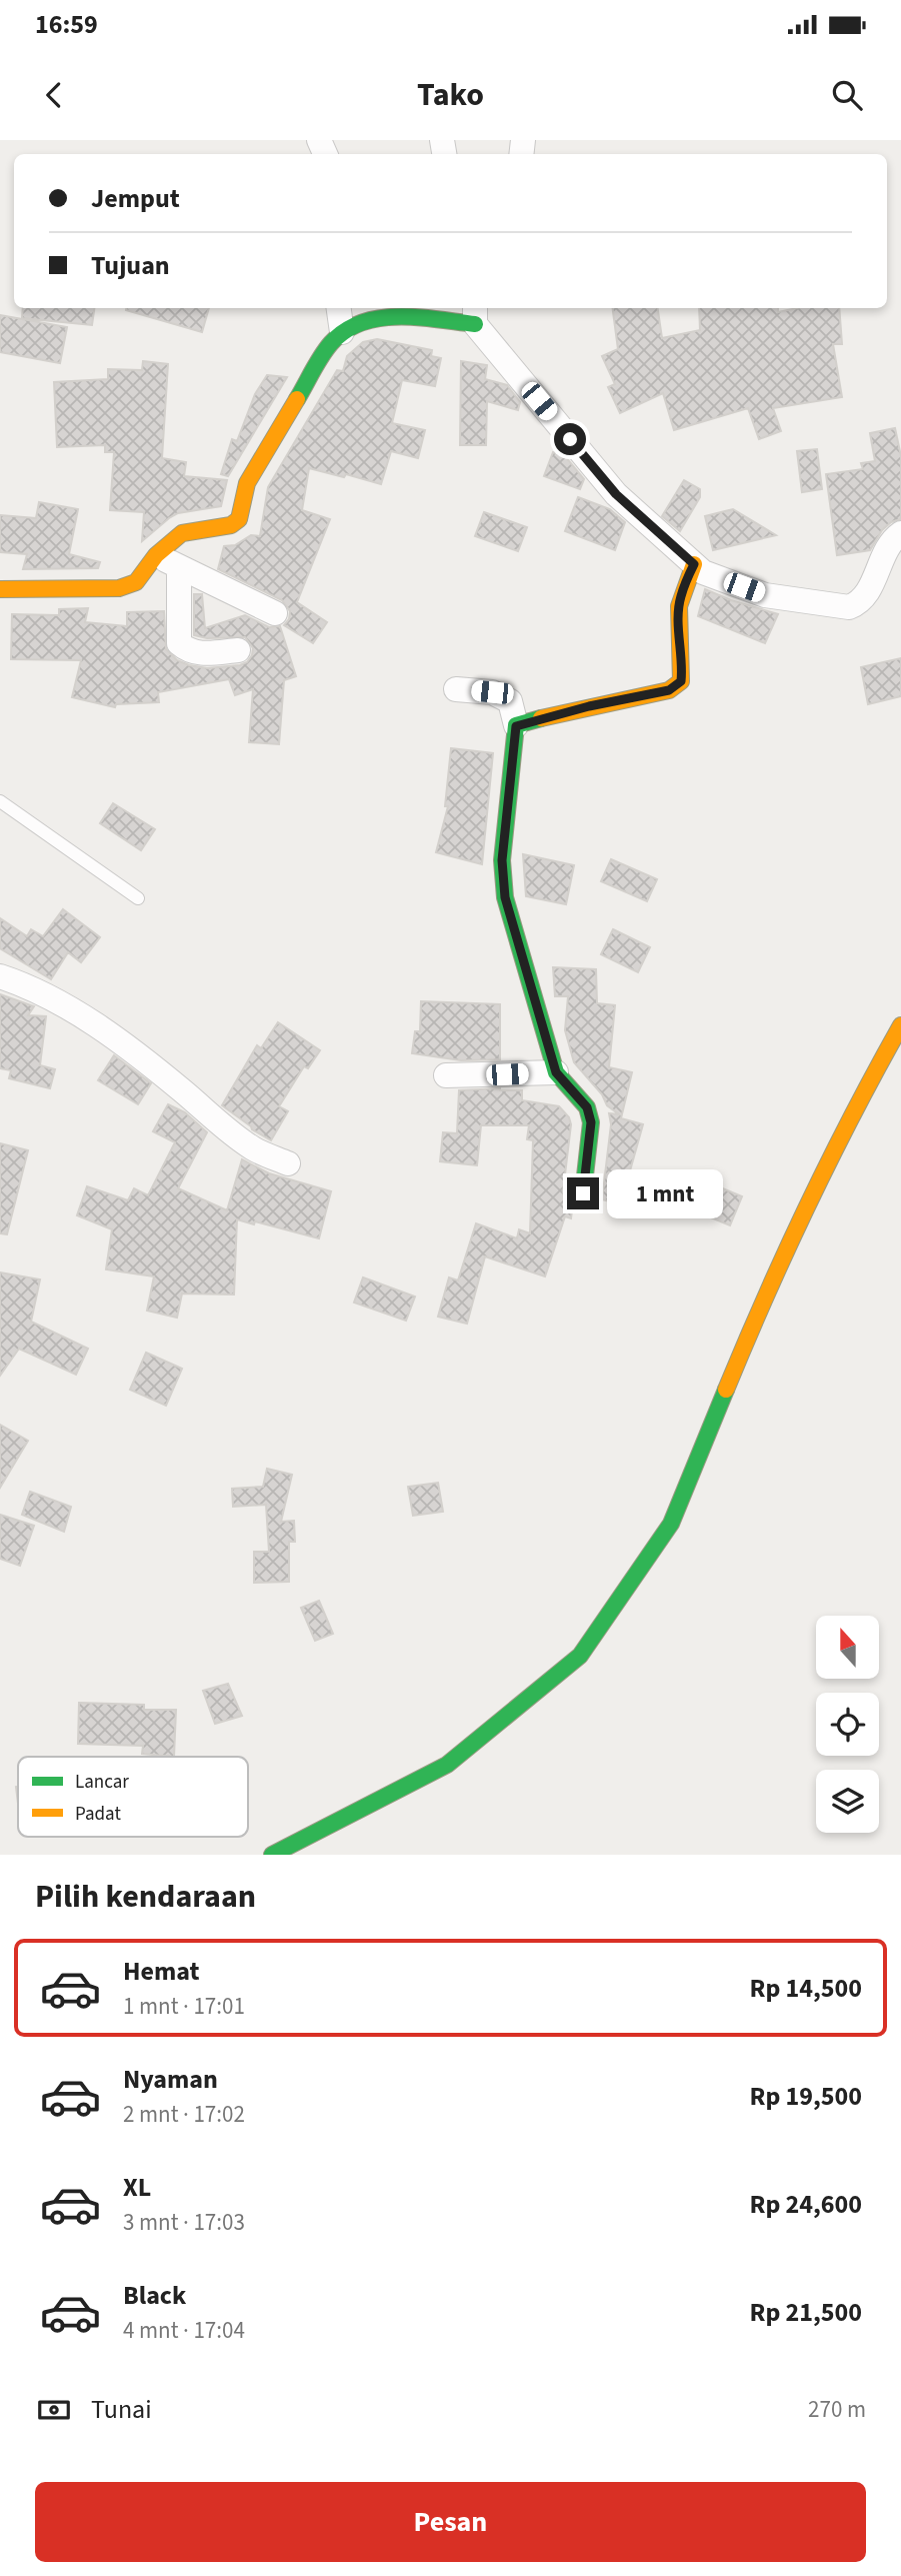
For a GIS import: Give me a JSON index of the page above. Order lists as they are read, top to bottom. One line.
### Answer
{"legend":["Lancar","Padat"],"north":"top","page":{"status":"16:59","header":"Tako","banner":["Jemput","Tujuan"],"bubble":"1 mnt","heading":"Pilih kendaraan","list":[{"name":"Hemat","note":"1 mnt · 17:01","value":"Rp 14,500"},{"name":"Nyaman","note":"2 mnt · 17:02","value":"Rp 19,500"},{"name":"XL","note":"3 mnt · 17:03","value":"Rp 24,600"},{"name":"Black","note":"4 mnt · 17:04","value":"Rp 21,500"}],"pay":["Tunai","270 m"],"buttons":"Pesan"}}
